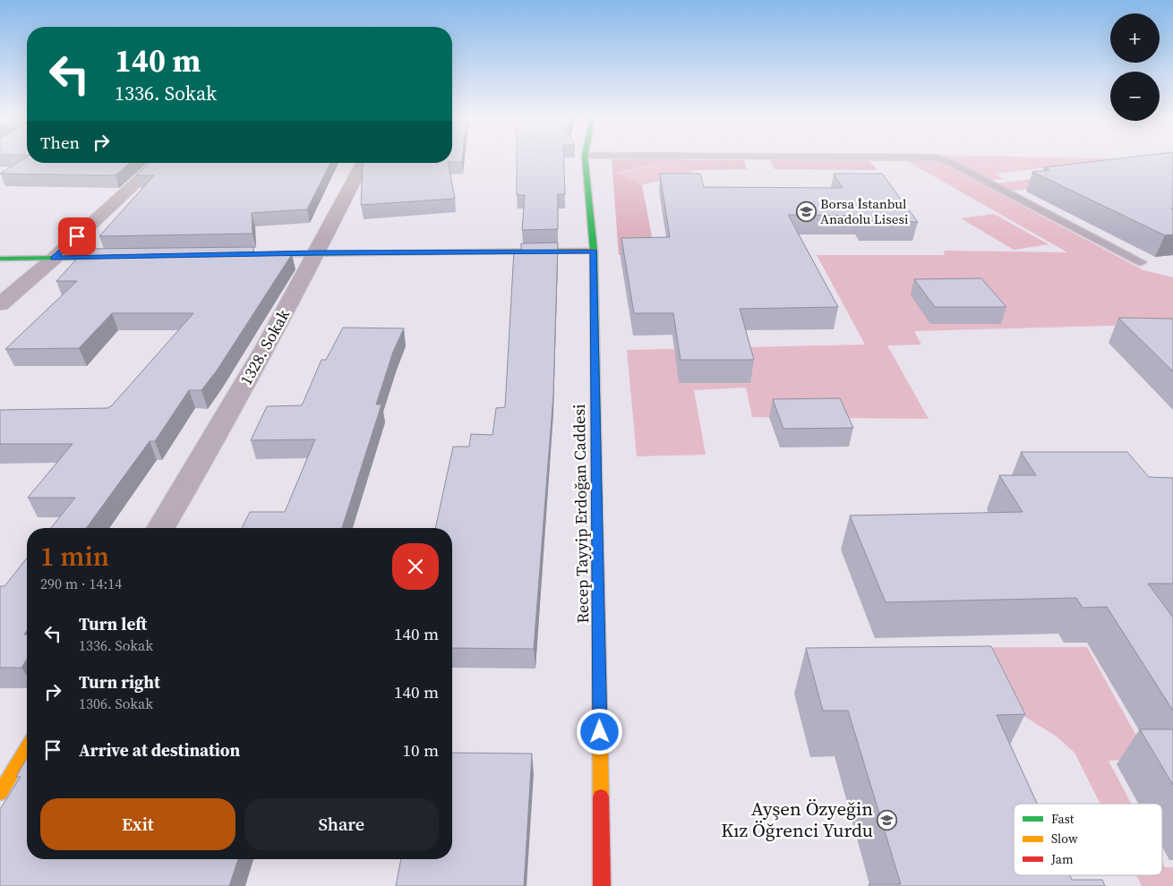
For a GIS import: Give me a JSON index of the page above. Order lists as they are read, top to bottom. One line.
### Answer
{"streets":{"street":["1328. Sokak","Recep Tayyip Erdoğan Caddesi"]},"places":{"school or university":["Borsa İstanbul Anadolu Lisesi","Ayşen Özyeğin Kız Öğrenci Yurdu"]},"legend":["Fast","Slow","Jam"],"page":{"map_buttons":["+","−"],"turn":["140 m","1336. Sokak"],"then":"Then","heading":["1 min","290 m · 14:14"],"list":[{"name":"Turn left","note":"1336. Sokak","value":"140 m"},{"name":"Turn right","note":"1306. Sokak","value":"140 m"},{"name":"Arrive at destination","value":"10 m"}],"buttons":["Exit","Share"]}}
